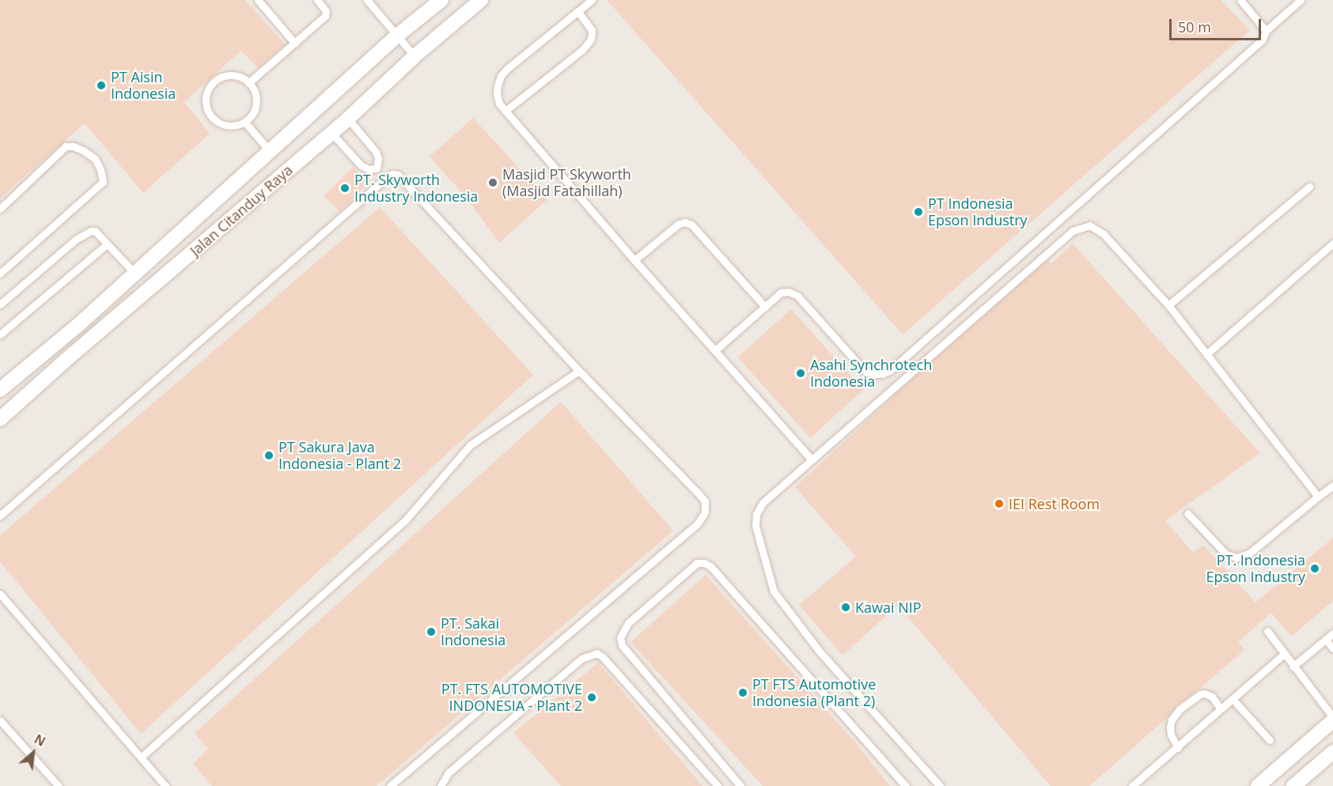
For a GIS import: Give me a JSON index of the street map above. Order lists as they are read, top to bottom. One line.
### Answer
{"streets":{"street":["Jalan Citanduy Raya"]},"places":["PT Aisin Indonesia","Masjid PT Skyworth (Masjid Fatahillah)","PT. Skyworth Industry Indonesia","PT Indonesia Epson Industry","Asahi Synchrotech Indonesia","PT Sakura Java Indonesia - Plant 2","IEI Rest Room","PT. Indonesia Epson Industry","Kawai NIP","PT. Sakai Indonesia","PT FTS Automotive Indonesia (Plant 2)","PT. FTS AUTOMOTIVE INDONESIA - Plant 2"],"scale_bar":"50 m","north":"top right"}
